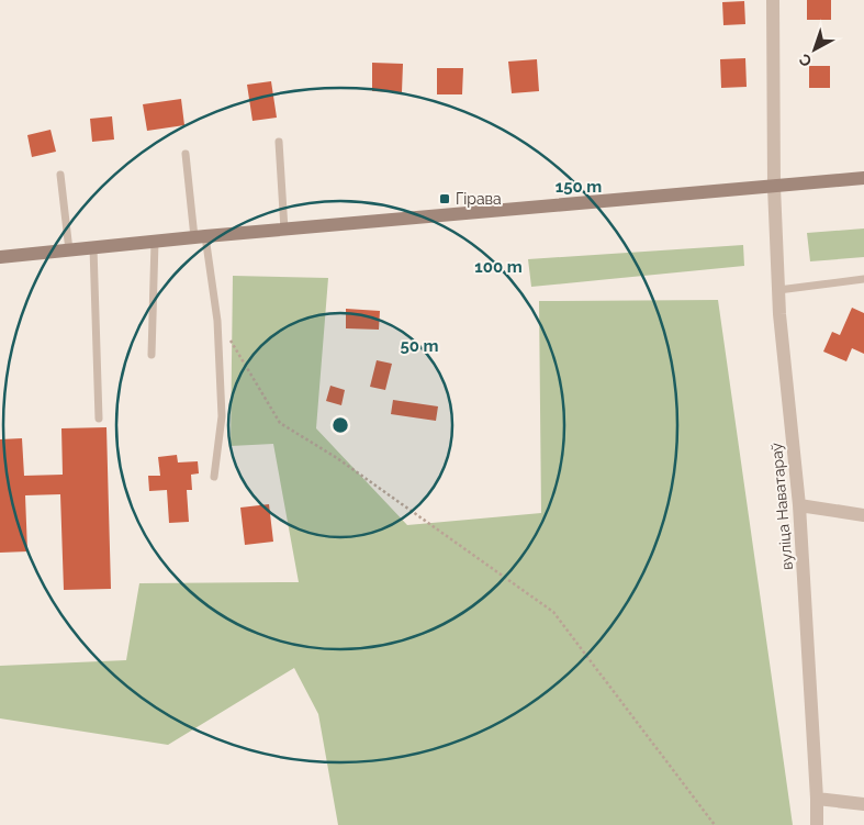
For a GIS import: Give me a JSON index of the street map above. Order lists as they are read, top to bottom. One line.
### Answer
{"streets":{"street":["вуліца Наватараў"]},"places":{"transit":["Гірава"]},"north":"bottom left","rings":["150 m","100 m","50 m"]}
